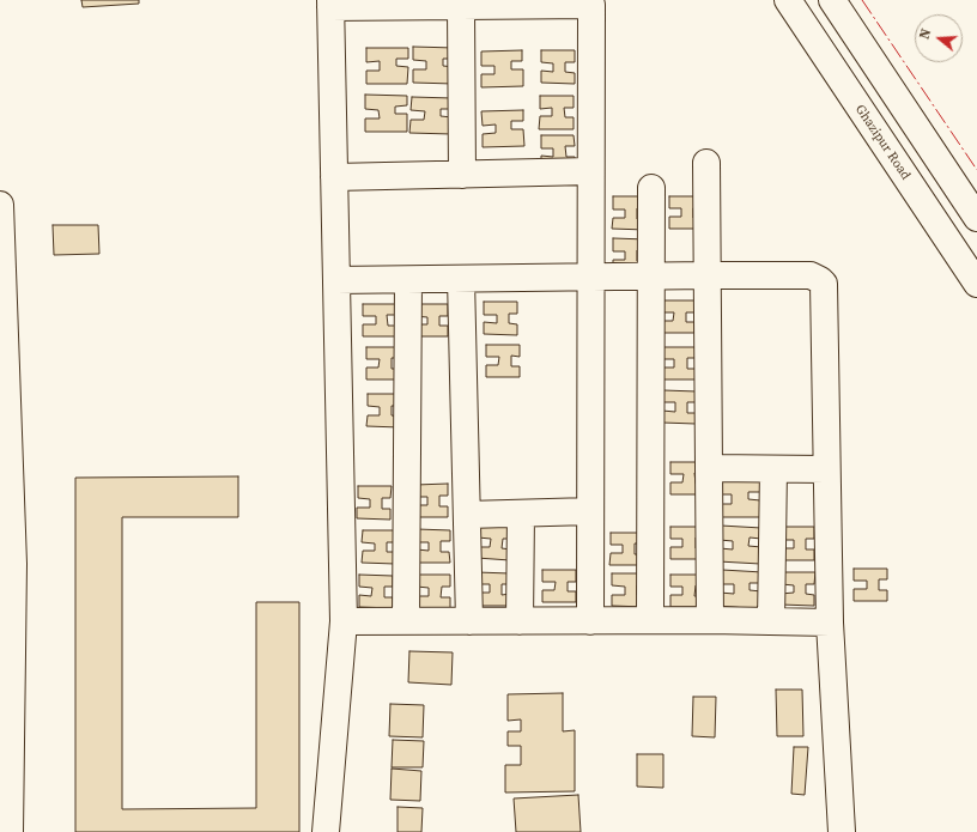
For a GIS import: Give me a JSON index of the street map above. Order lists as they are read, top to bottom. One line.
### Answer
{"streets":{"street":["Ghazipur Road"]},"north":"left"}
